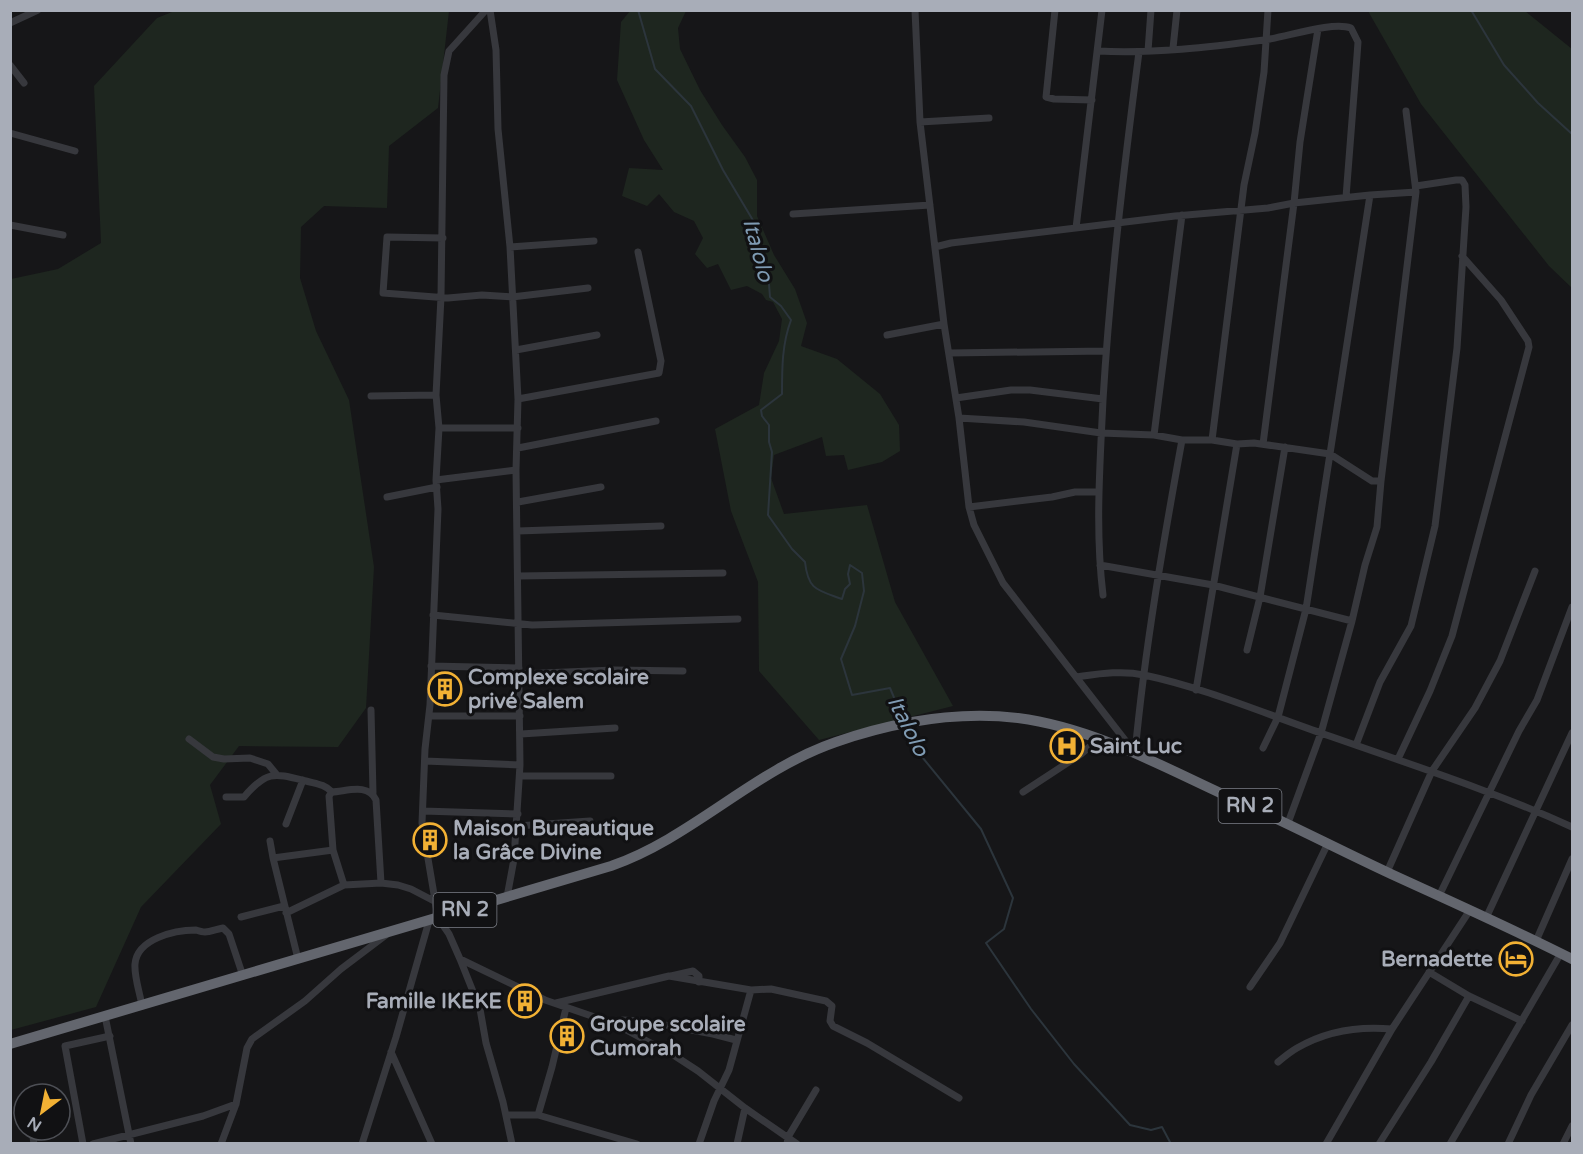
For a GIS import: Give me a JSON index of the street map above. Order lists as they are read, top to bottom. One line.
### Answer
{"streets":{"highway":["RN 2"]},"water":["Italolo"],"places":{"building":["Complexe scolaire privé Salem","Maison Bureautique la Grâce Divine","Famille IKEKE","Groupe scolaire Cumorah"],"hospital":["Saint Luc"],"hotel":["Bernadette"]},"north":"bottom left"}
